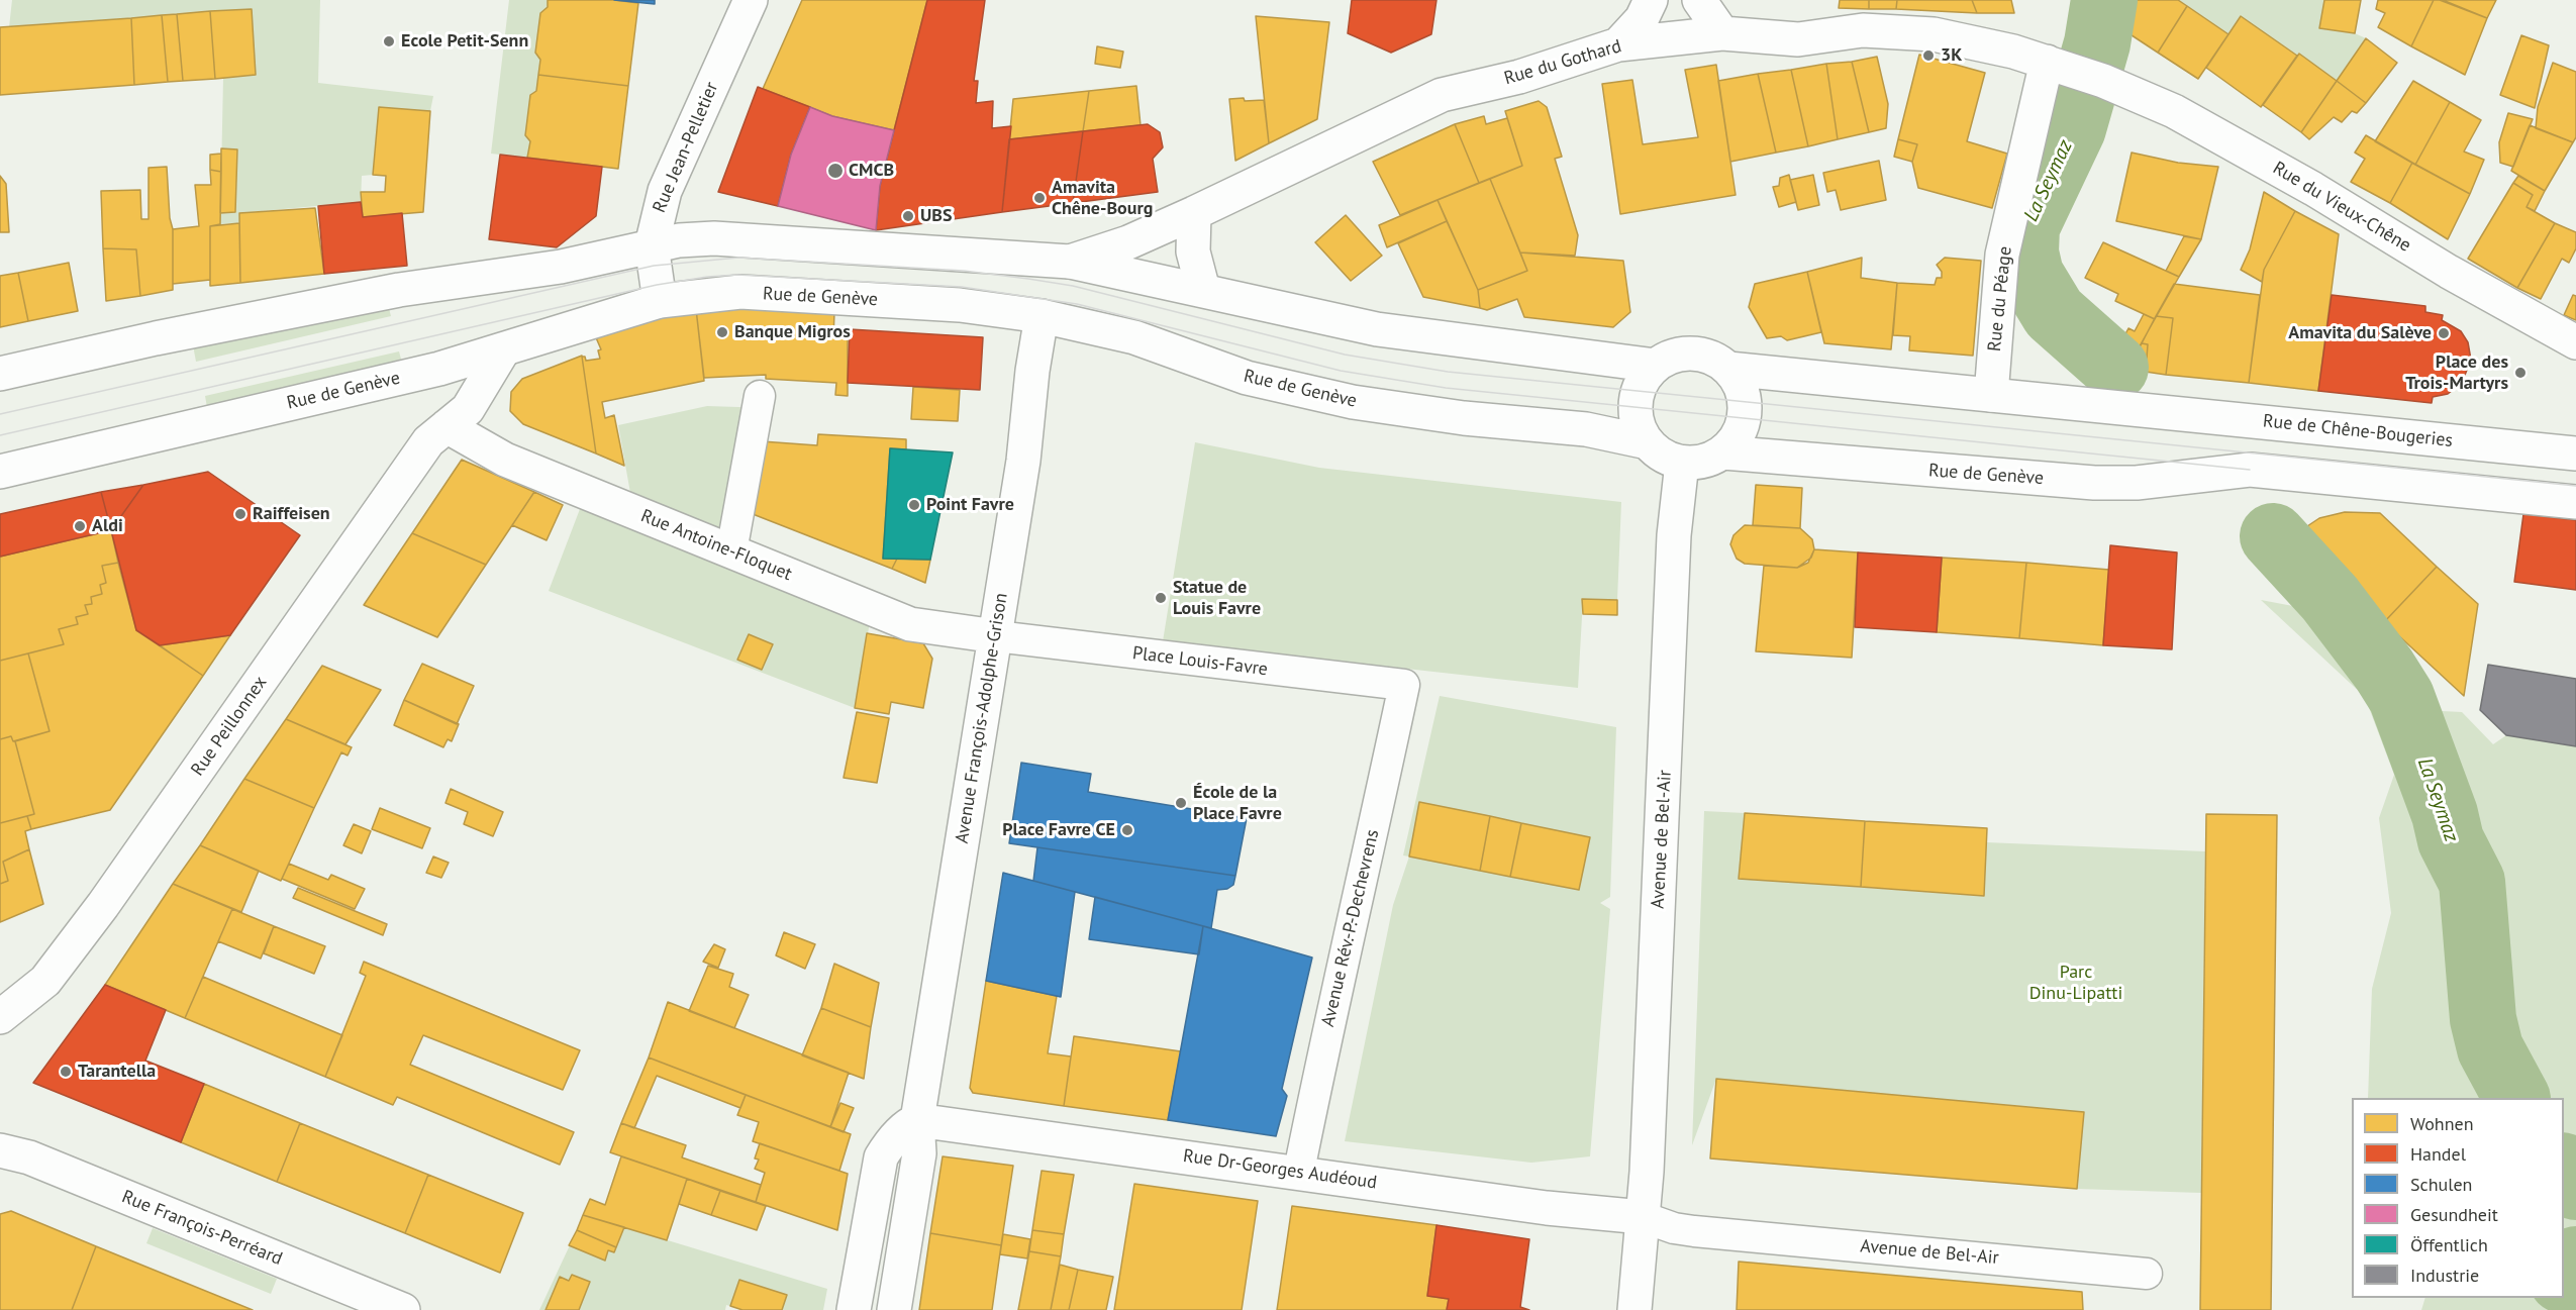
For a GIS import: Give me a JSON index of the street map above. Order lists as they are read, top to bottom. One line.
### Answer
{"streets":{"street":["Rue du Gothard","Rue Jean-Pelletier","Rue du Vieux-Chêne","Rue de Genève","Rue du Péage","Rue de Chêne-Bougeries","Rue Antoine-Floquet","Place Louis-Favre","Avenue François-Adolphe-Grison","Rue Peillonnex","Avenue de Bel-Air","Avenue Rév.-P.-Dechevrens","Rue Dr-Georges Audéoud","Rue François-Perréard"]},"crossings":[["Rue du Gothard","Rue du Vieux-Chêne"],["Rue du Gothard","Rue du Péage"],["Rue Jean-Pelletier","Rue de Genève"],["Rue du Vieux-Chêne","Rue du Péage"],["Rue de Genève","Avenue François-Adolphe-Grison"],["Rue de Genève","Rue Peillonnex"],["Rue de Genève","Avenue de Bel-Air"],["Rue du Péage","Rue de Chêne-Bougeries"],["Rue Antoine-Floquet","Place Louis-Favre"],["Rue Antoine-Floquet","Avenue François-Adolphe-Grison"],["Rue Antoine-Floquet","Rue Peillonnex"],["Place Louis-Favre","Avenue François-Adolphe-Grison"],["Place Louis-Favre","Avenue Rév.-P.-Dechevrens"],["Avenue François-Adolphe-Grison","Rue Dr-Georges Audéoud"],["Avenue de Bel-Air","Rue Dr-Georges Audéoud"],["Avenue Rév.-P.-Dechevrens","Rue Dr-Georges Audéoud"]],"water":["La Seymaz"],"parks":["Parc Dinu-Lipatti"],"places":["Ecole Petit-Senn","3K","CMCB","Amavita Chêne-Bourg","UBS","Banque Migros","Amavita du Salève","Place des Trois-Martyrs","Point Favre","Raiffeisen","Aldi","Statue de Louis Favre","École de la Place Favre","Place Favre CE","Tarantella"],"legend":["Wohnen","Handel","Schulen","Gesundheit","Öffentlich","Industrie"]}
